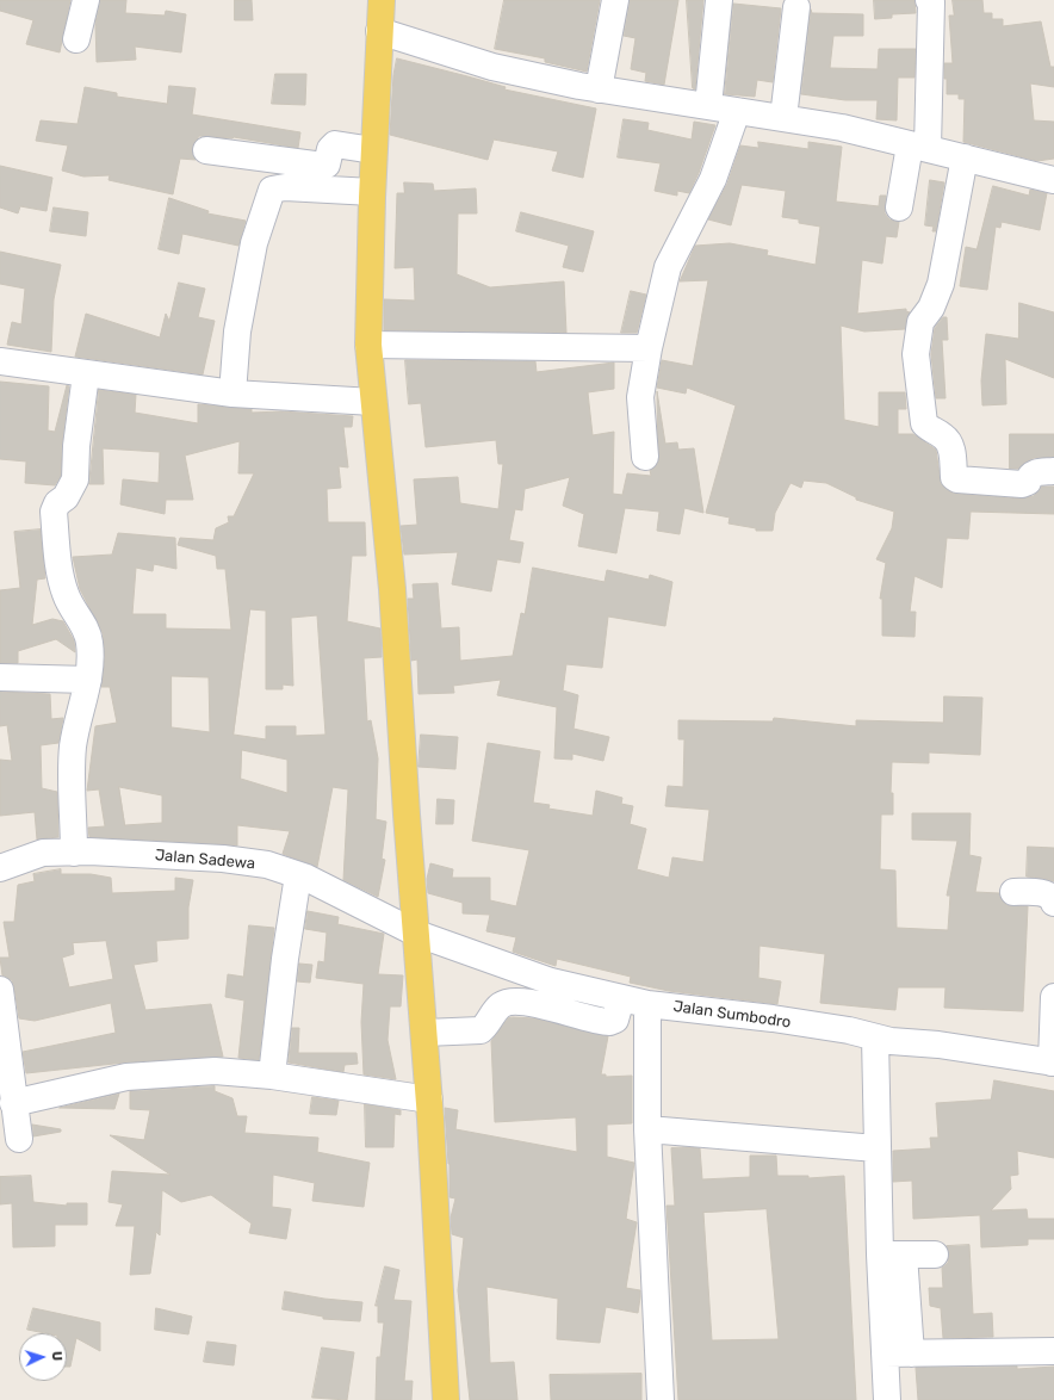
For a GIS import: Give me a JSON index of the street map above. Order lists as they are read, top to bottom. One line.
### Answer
{"streets":{"street":["Jalan Sadewa","Jalan Sumbodro"]},"crossings":[["Jalan Sadewa","Jalan Sumbodro"]],"north":"right"}
